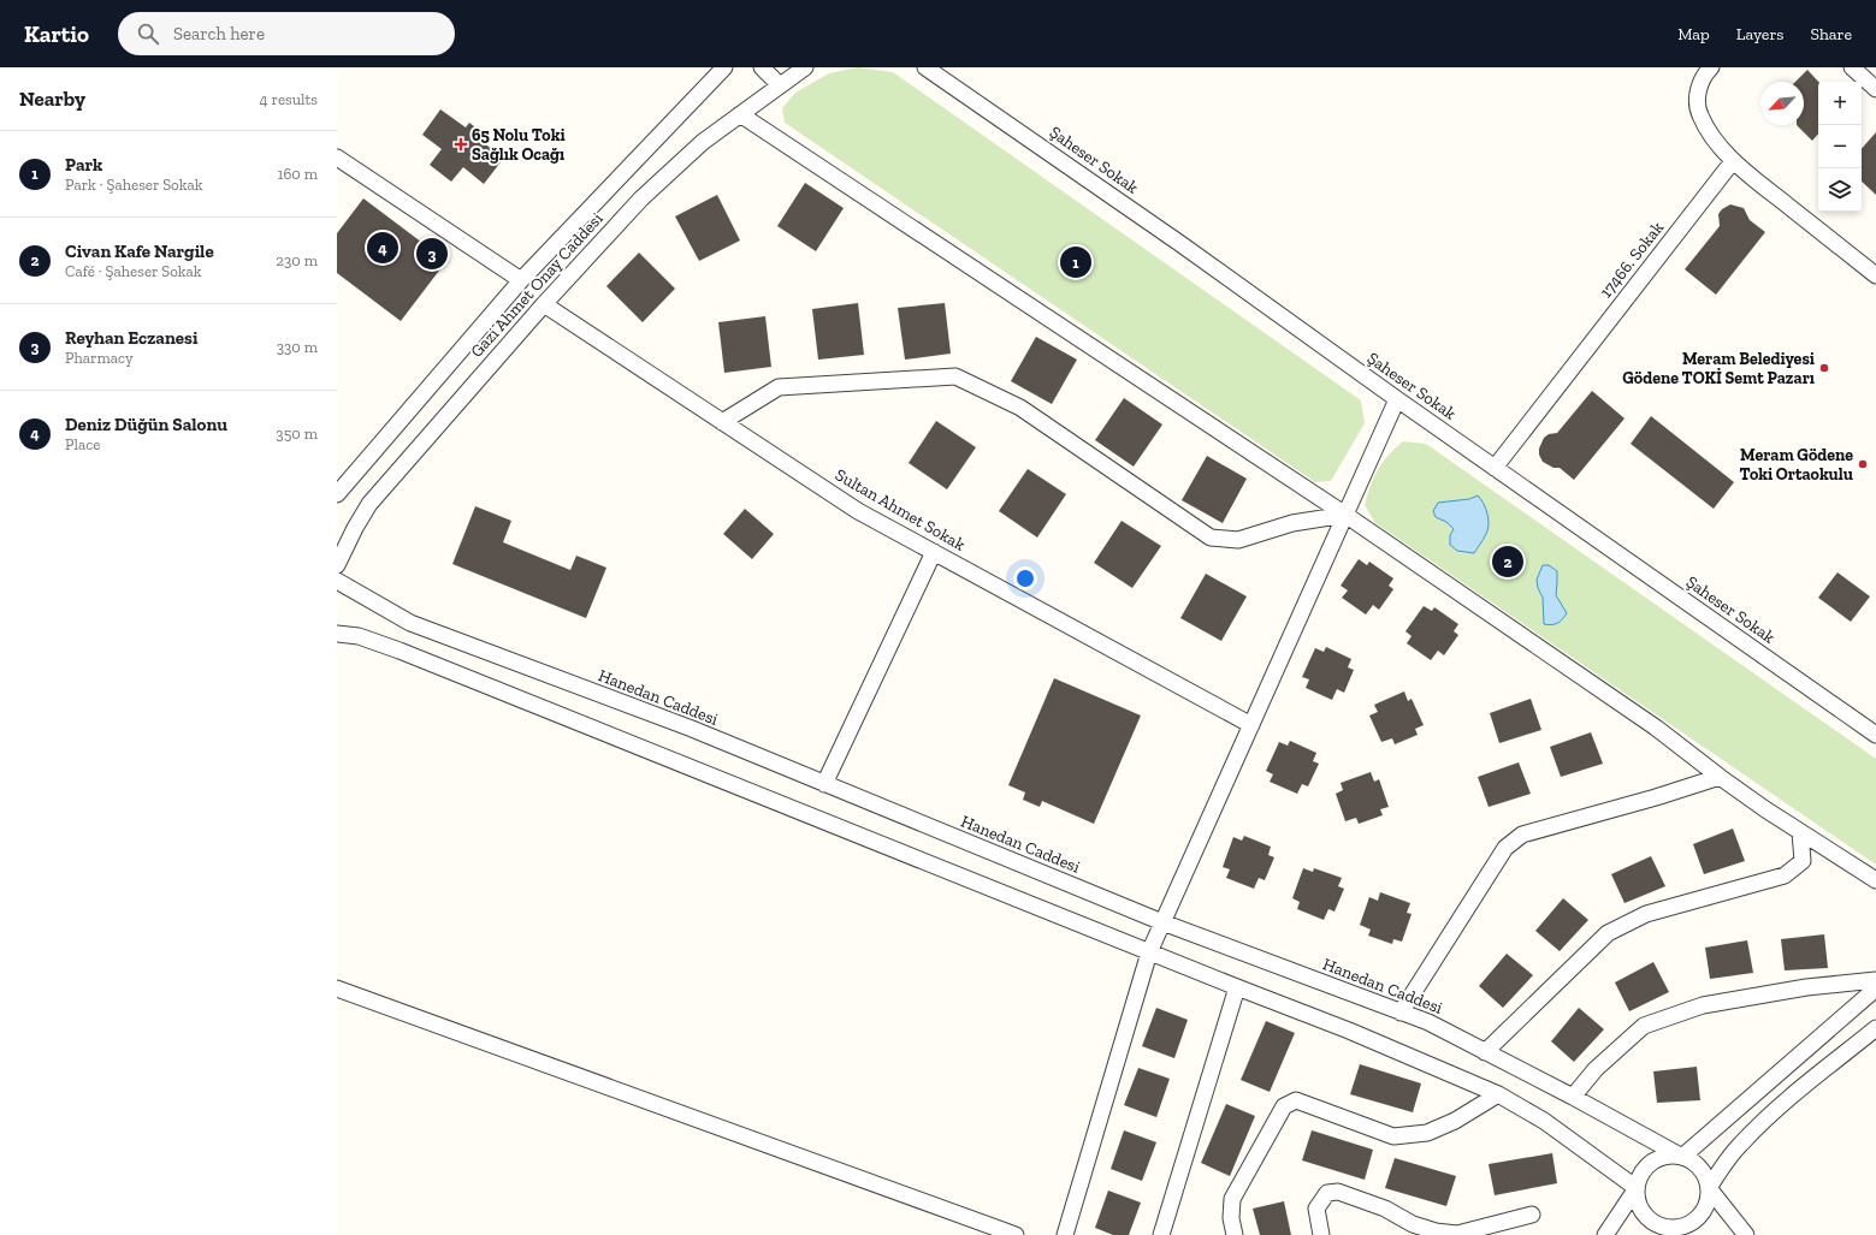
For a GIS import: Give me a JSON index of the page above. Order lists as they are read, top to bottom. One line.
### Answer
{"streets":{"street":["Şaheser Sokak","17466. Sokak","Gazi Ahmet Onay Caddesi","Sultan Ahmet Sokak","Hanedan Caddesi"]},"crossings":[["Şaheser Sokak","17466. Sokak"],["Gazi Ahmet Onay Caddesi","Sultan Ahmet Sokak"]],"places":{"health":["65 Nolu Toki Sağlık Ocağı"],"other":["Meram Belediyesi Gödene TOKİ Semt Pazarı","Meram Gödene Toki Ortaokulu"]},"north":"bottom left","page":{"header":"Kartio","search":"Search here","nav":["Map","Layers","Share"],"heading":["Nearby","4 results"],"map_buttons":["+","−"],"list":[{"mark":"1","name":"Park","note":"Park · Şaheser Sokak","value":"160 m"},{"mark":"2","name":"Civan Kafe Nargile","note":"Café · Şaheser Sokak","value":"230 m"},{"mark":"3","name":"Reyhan Eczanesi","note":"Pharmacy","value":"330 m"},{"mark":"4","name":"Deniz Düğün Salonu","note":"Place","value":"350 m"}],"pins":["4","3","1","2"]}}
